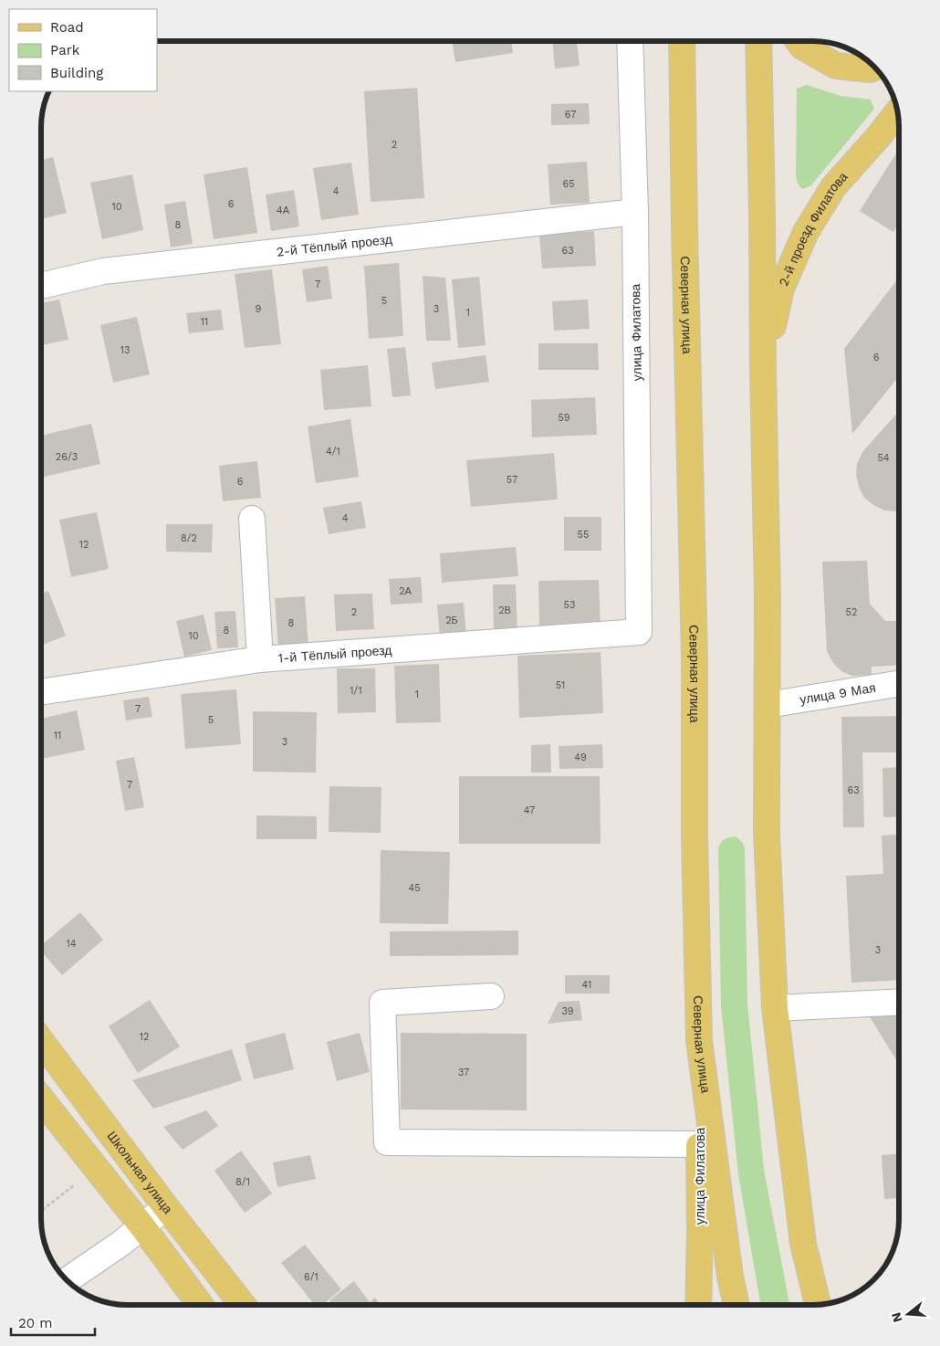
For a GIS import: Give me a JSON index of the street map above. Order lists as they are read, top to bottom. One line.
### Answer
{"streets":{"main road":["2-й проезд Филатова","Северная улица","улица Филатова","Школьная улица"],"street":["2-й Тёплый проезд","1-й Тёплый проезд","улица 9 Мая"]},"crossings":[["2-й Тёплый проезд","улица Филатова"],["Северная улица","улица Филатова"],["улица Филатова","1-й Тёплый проезд"]],"house_numbers":["67","2","65","4","6","10","4А","8","63","7","5","9","3","1","11","13","6","59","4/1","26/3","54","57","6","4","55","8/2","12","2А","53","2В","2","52","2Б","8","8","10","51","1/1","1","7","5","11","3","49","7","63","47","45","14","3","41","39","12","37","8/1","6/1"],"legend":["Road","Park","Building"],"scale_bar":"20 m","north":"left"}
